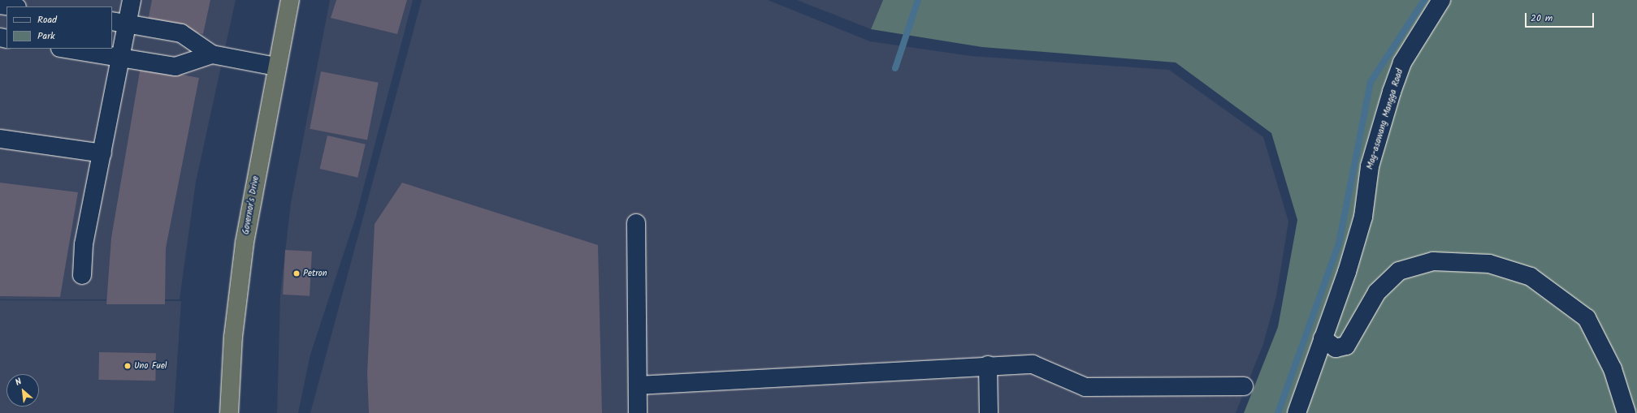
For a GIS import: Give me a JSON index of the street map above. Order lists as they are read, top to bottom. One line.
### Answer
{"streets":{"highway":["Governor's Drive"],"street":["Mag-asawang Mangga Road"]},"places":["Petron","Uno Fuel"],"legend":["Road","Park"],"scale_bar":"20 m","north":"top left"}
